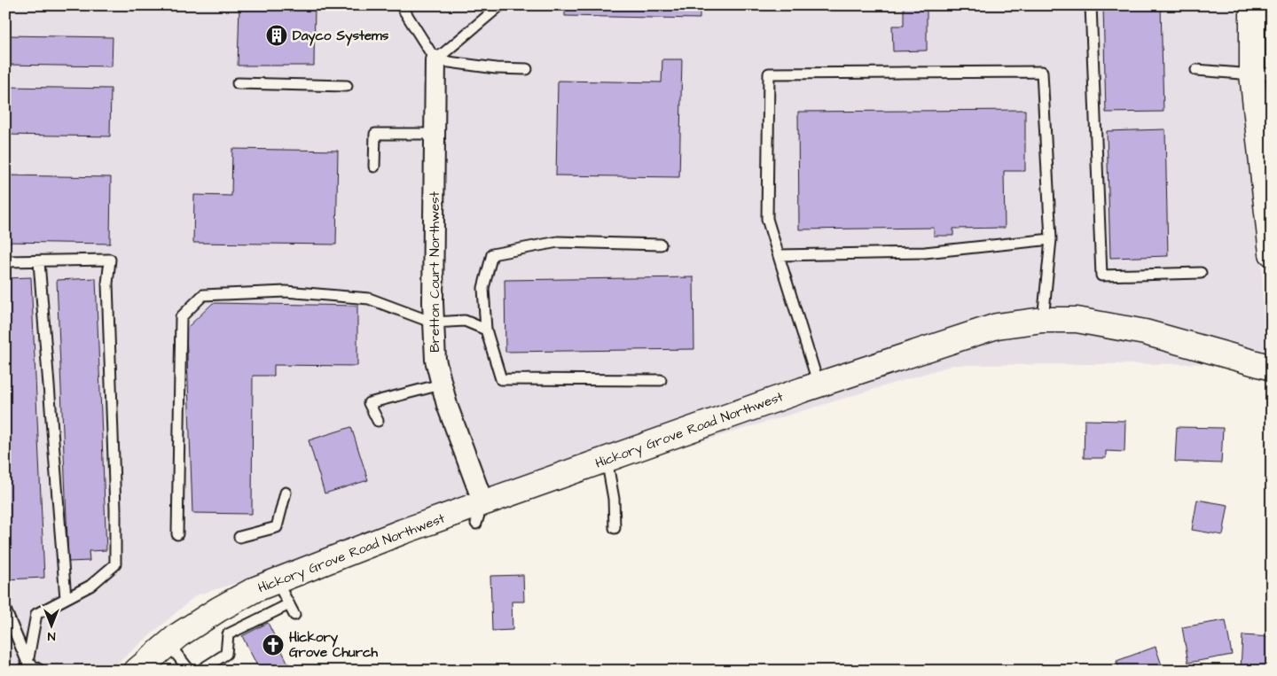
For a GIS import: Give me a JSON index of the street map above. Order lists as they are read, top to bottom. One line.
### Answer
{"streets":{"street":["Bretton Court Northwest","Hickory Grove Road Northwest"]},"crossings":[["Bretton Court Northwest","Hickory Grove Road Northwest"]],"places":{"building":["Dayco Systems"],"church":["Hickory Grove Church"]},"north":"bottom"}
